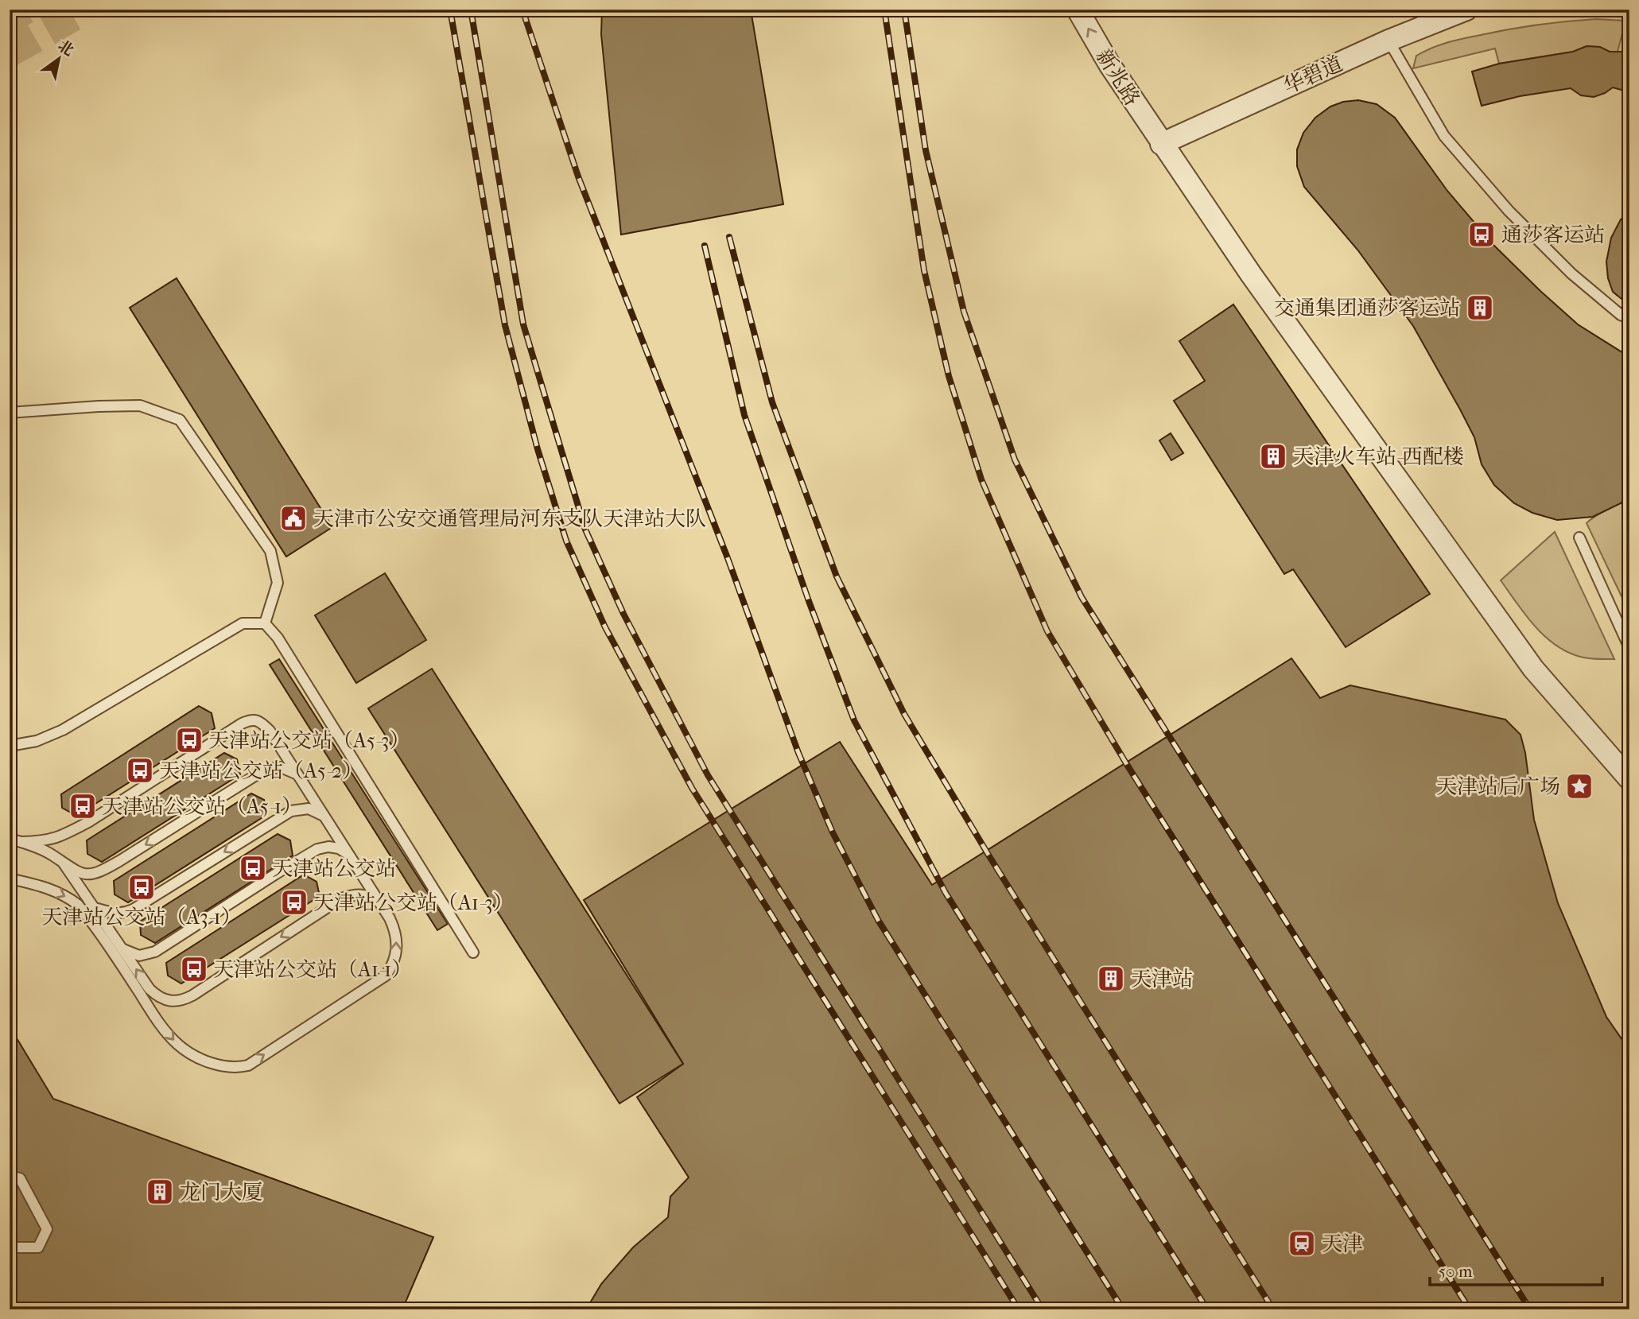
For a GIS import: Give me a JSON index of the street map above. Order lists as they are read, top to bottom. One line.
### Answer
{"streets":{"street":["华碧道","新兆路"]},"crossings":[["华碧道","新兆路"]],"places":{"bus stop":["通莎客运站","天津站公交站（A5-3）","天津站公交站（A5-2）","天津站公交站（A5-1）","天津站公交站","天津站公交站（A3-1）","天津站公交站（A1-3）","天津站公交站（A1-1）"],"building":["交通集团通莎客运站","天津火车站-西配楼","天津站","龙门大厦"],"public building":["天津市公安交通管理局河东支队天津站大队"],"place":["天津站后广场"],"station":["天津"]},"scale_bar":"50 m","north":"top right"}
